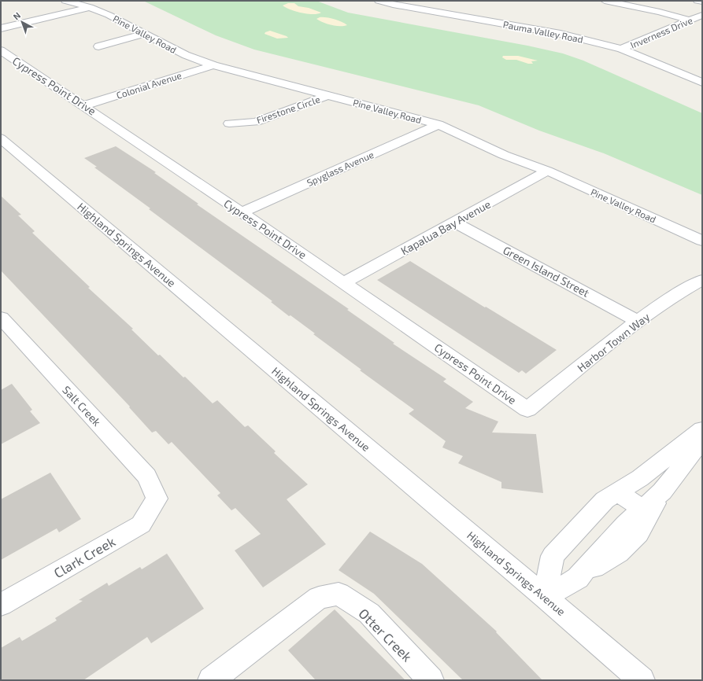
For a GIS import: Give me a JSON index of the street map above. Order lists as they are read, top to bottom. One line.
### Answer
{"streets":{"street":["Pauma Valley Road","Inverness Drive","Pine Valley Road","Colonial Avenue","Cypress Point Drive","Firestone Circle","Spyglass Avenue","Kapalua Bay Avenue","Highland Springs Avenue","Green Island Street","Harbor Town Way","Salt Creek","Clark Creek","Otter Creek"]},"crossings":[["Pauma Valley Road","Inverness Drive"],["Pine Valley Road","Colonial Avenue"],["Pine Valley Road","Firestone Circle"],["Pine Valley Road","Spyglass Avenue"],["Pine Valley Road","Kapalua Bay Avenue"],["Colonial Avenue","Cypress Point Drive"],["Cypress Point Drive","Spyglass Avenue"],["Cypress Point Drive","Kapalua Bay Avenue"],["Cypress Point Drive","Harbor Town Way"],["Kapalua Bay Avenue","Green Island Street"],["Green Island Street","Harbor Town Way"],["Salt Creek","Clark Creek"]],"north":"top left"}
